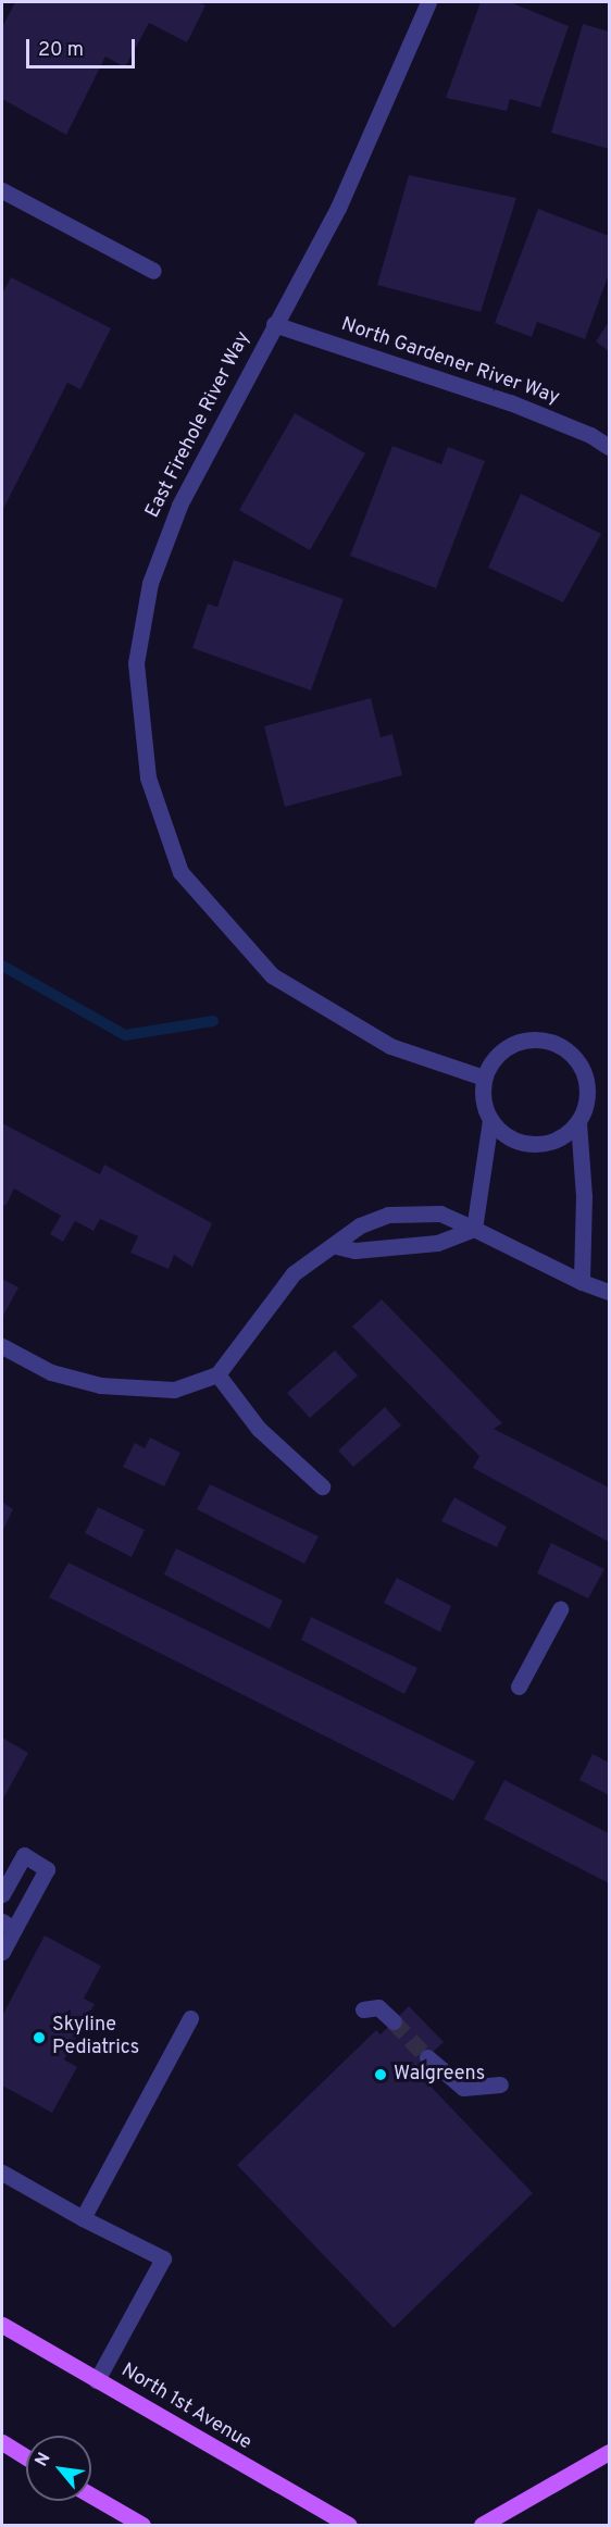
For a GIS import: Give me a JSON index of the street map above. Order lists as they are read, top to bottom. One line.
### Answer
{"streets":{"main road":["North 1st Avenue"],"street":["North Gardener River Way","East Firehole River Way"]},"crossings":[["North Gardener River Way","East Firehole River Way"]],"places":["Skyline Pediatrics","Walgreens"],"scale_bar":"20 m","north":"top left"}
